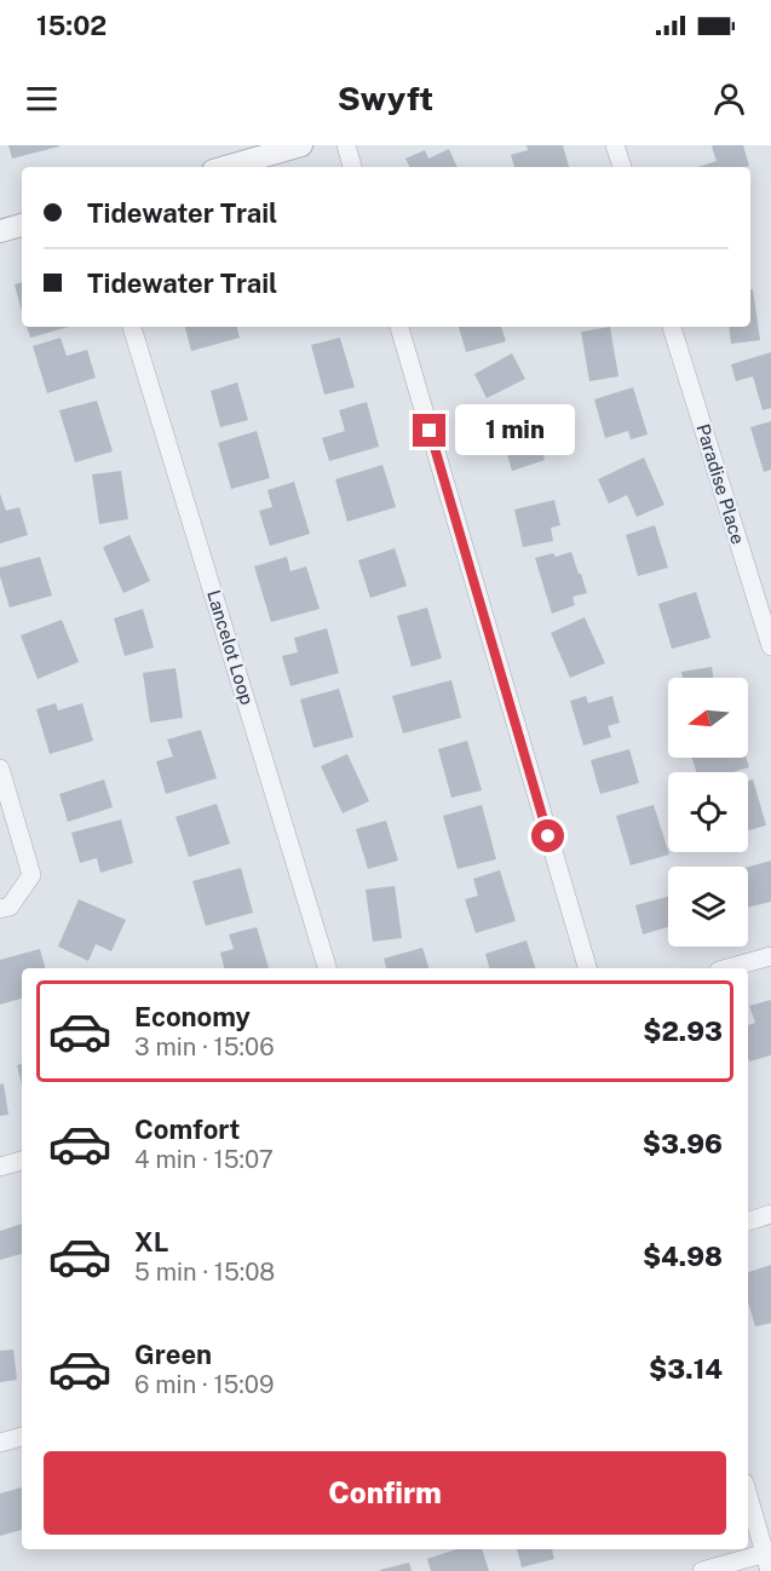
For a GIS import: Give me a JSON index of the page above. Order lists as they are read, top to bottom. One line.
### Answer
{"streets":{"street":["Paradise Place","Lancelot Loop"]},"north":"left","page":{"status":"15:02","header":"Swyft","banner":["Tidewater Trail","Tidewater Trail"],"bubble":"1 min","list":[{"name":"Economy","note":"3 min · 15:06","value":"$2.93"},{"name":"Comfort","note":"4 min · 15:07","value":"$3.96"},{"name":"XL","note":"5 min · 15:08","value":"$4.98"},{"name":"Green","note":"6 min · 15:09","value":"$3.14"}],"buttons":"Confirm"}}
